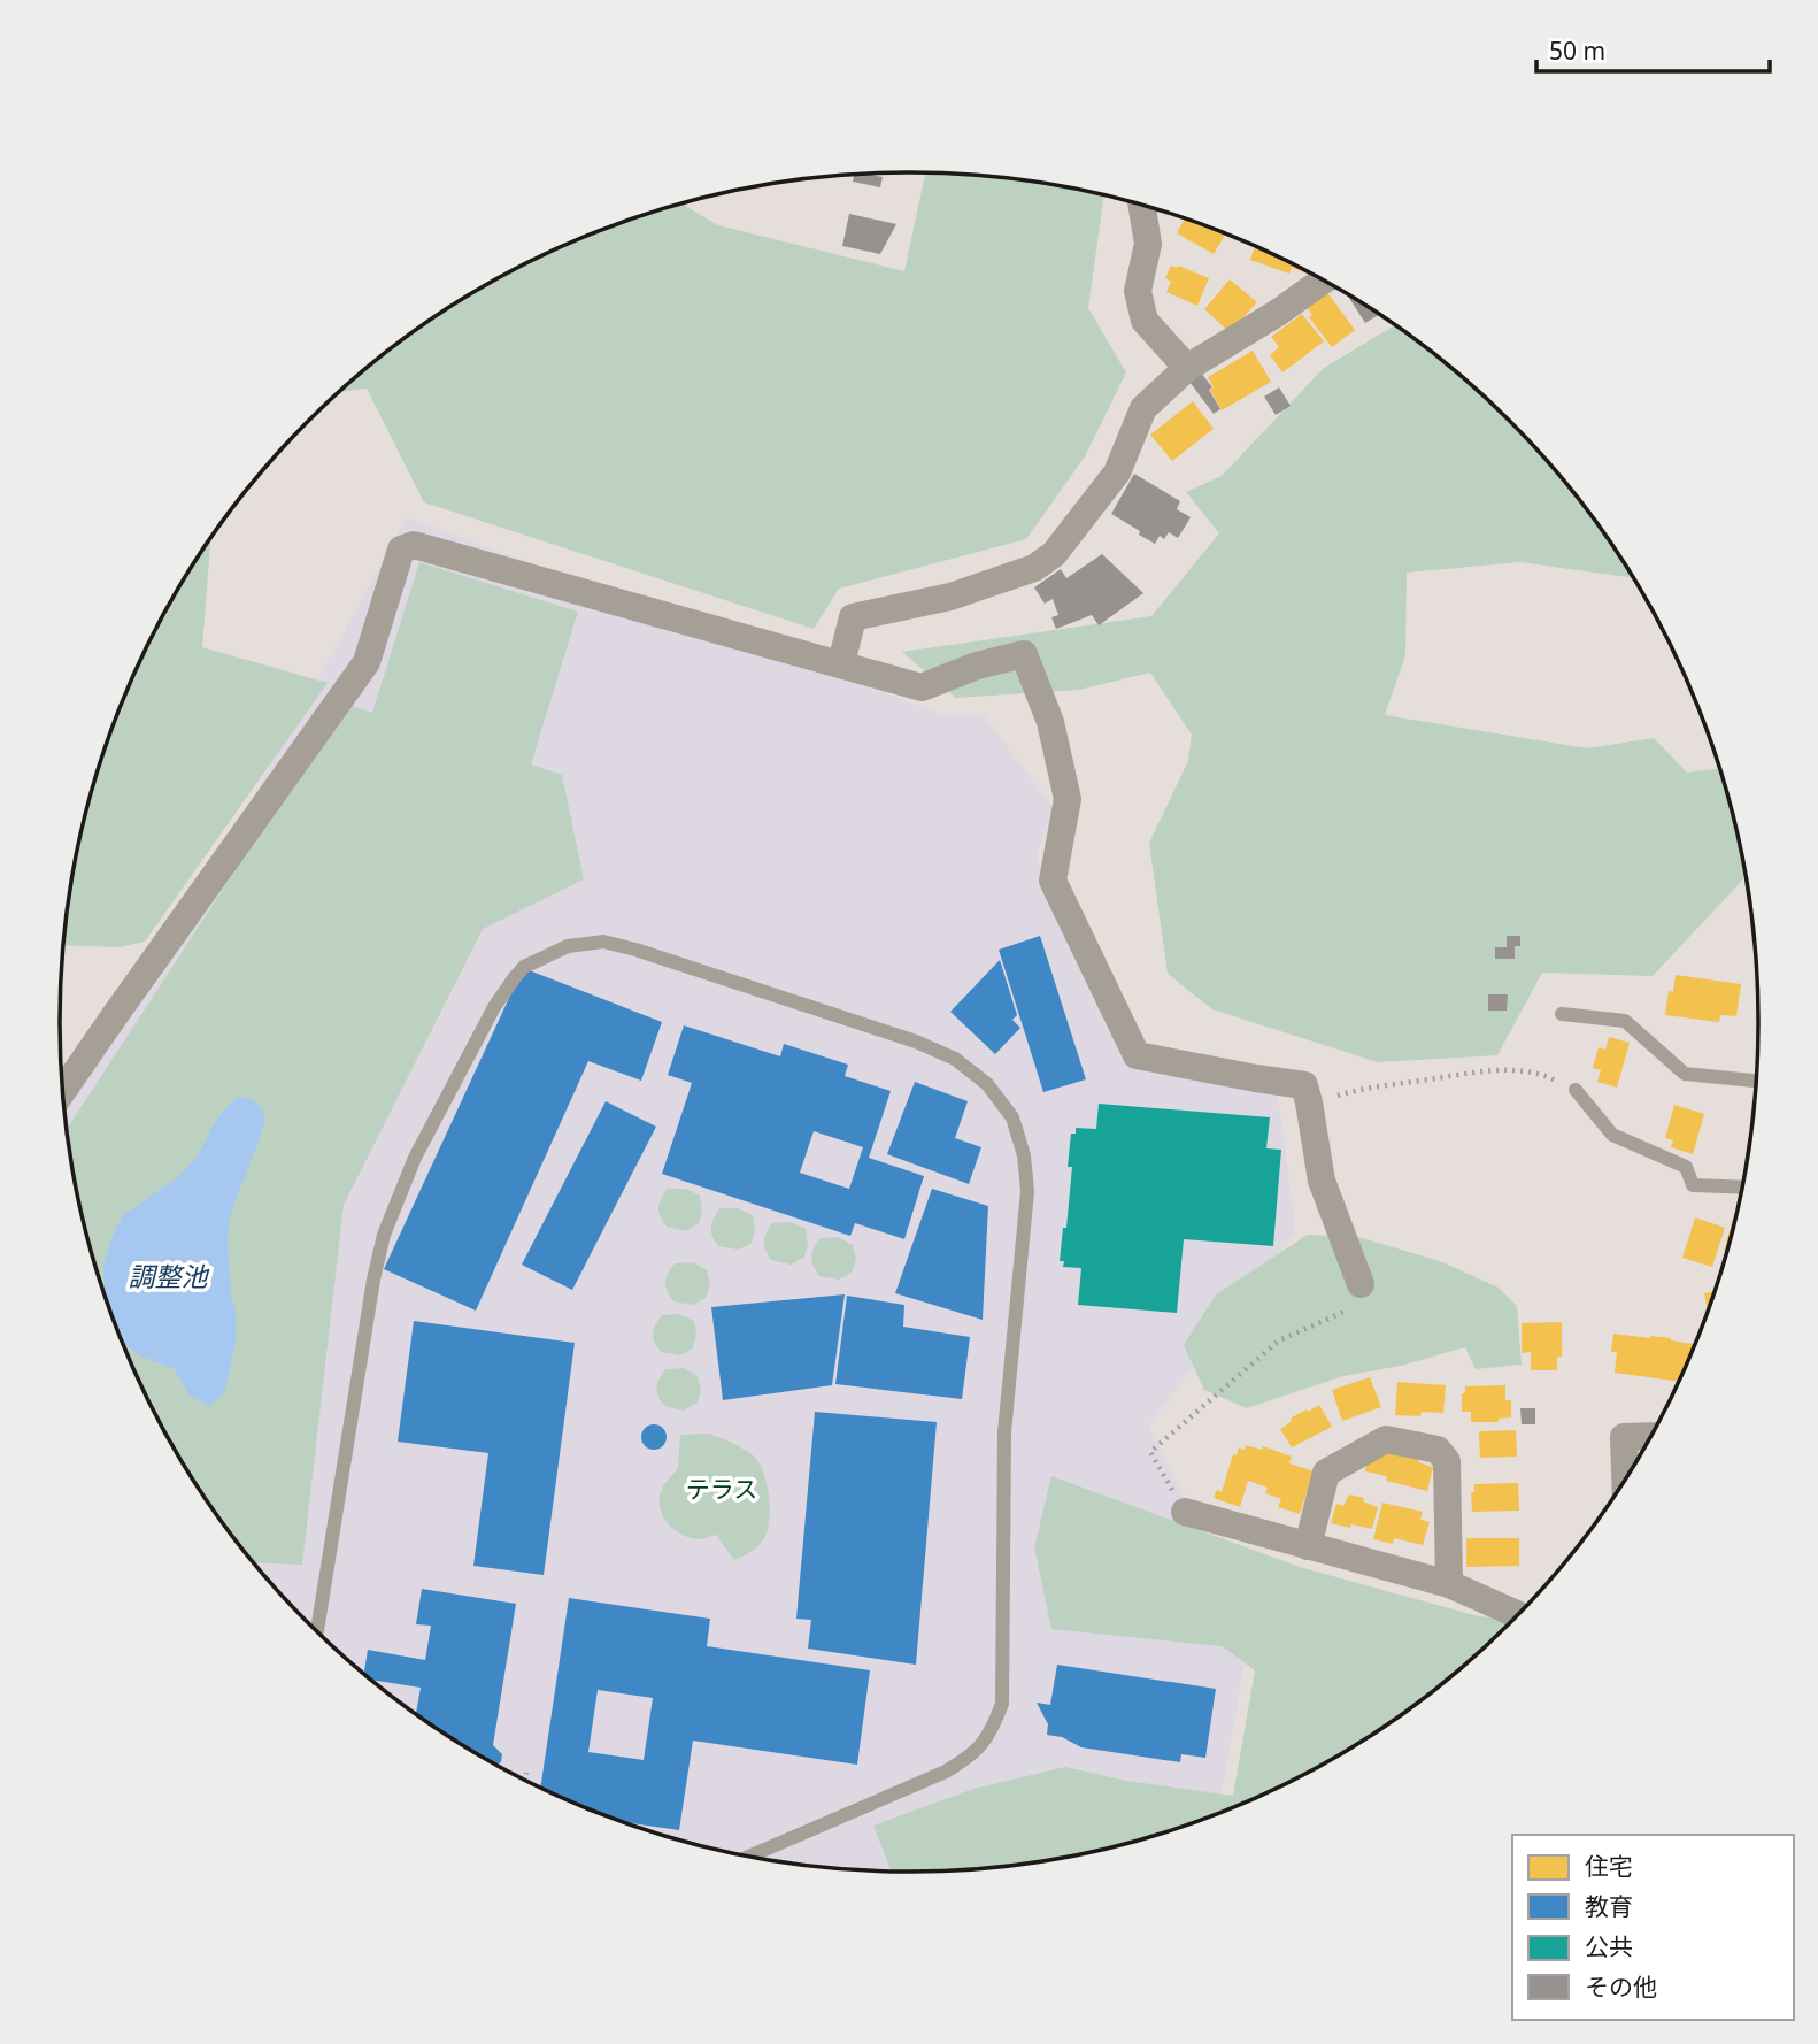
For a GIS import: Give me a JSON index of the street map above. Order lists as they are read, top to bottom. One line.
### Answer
{"water":["調整池"],"parks":["テラス"],"legend":["住宅","教育","公共","その他"],"scale_bar":"50 m"}
